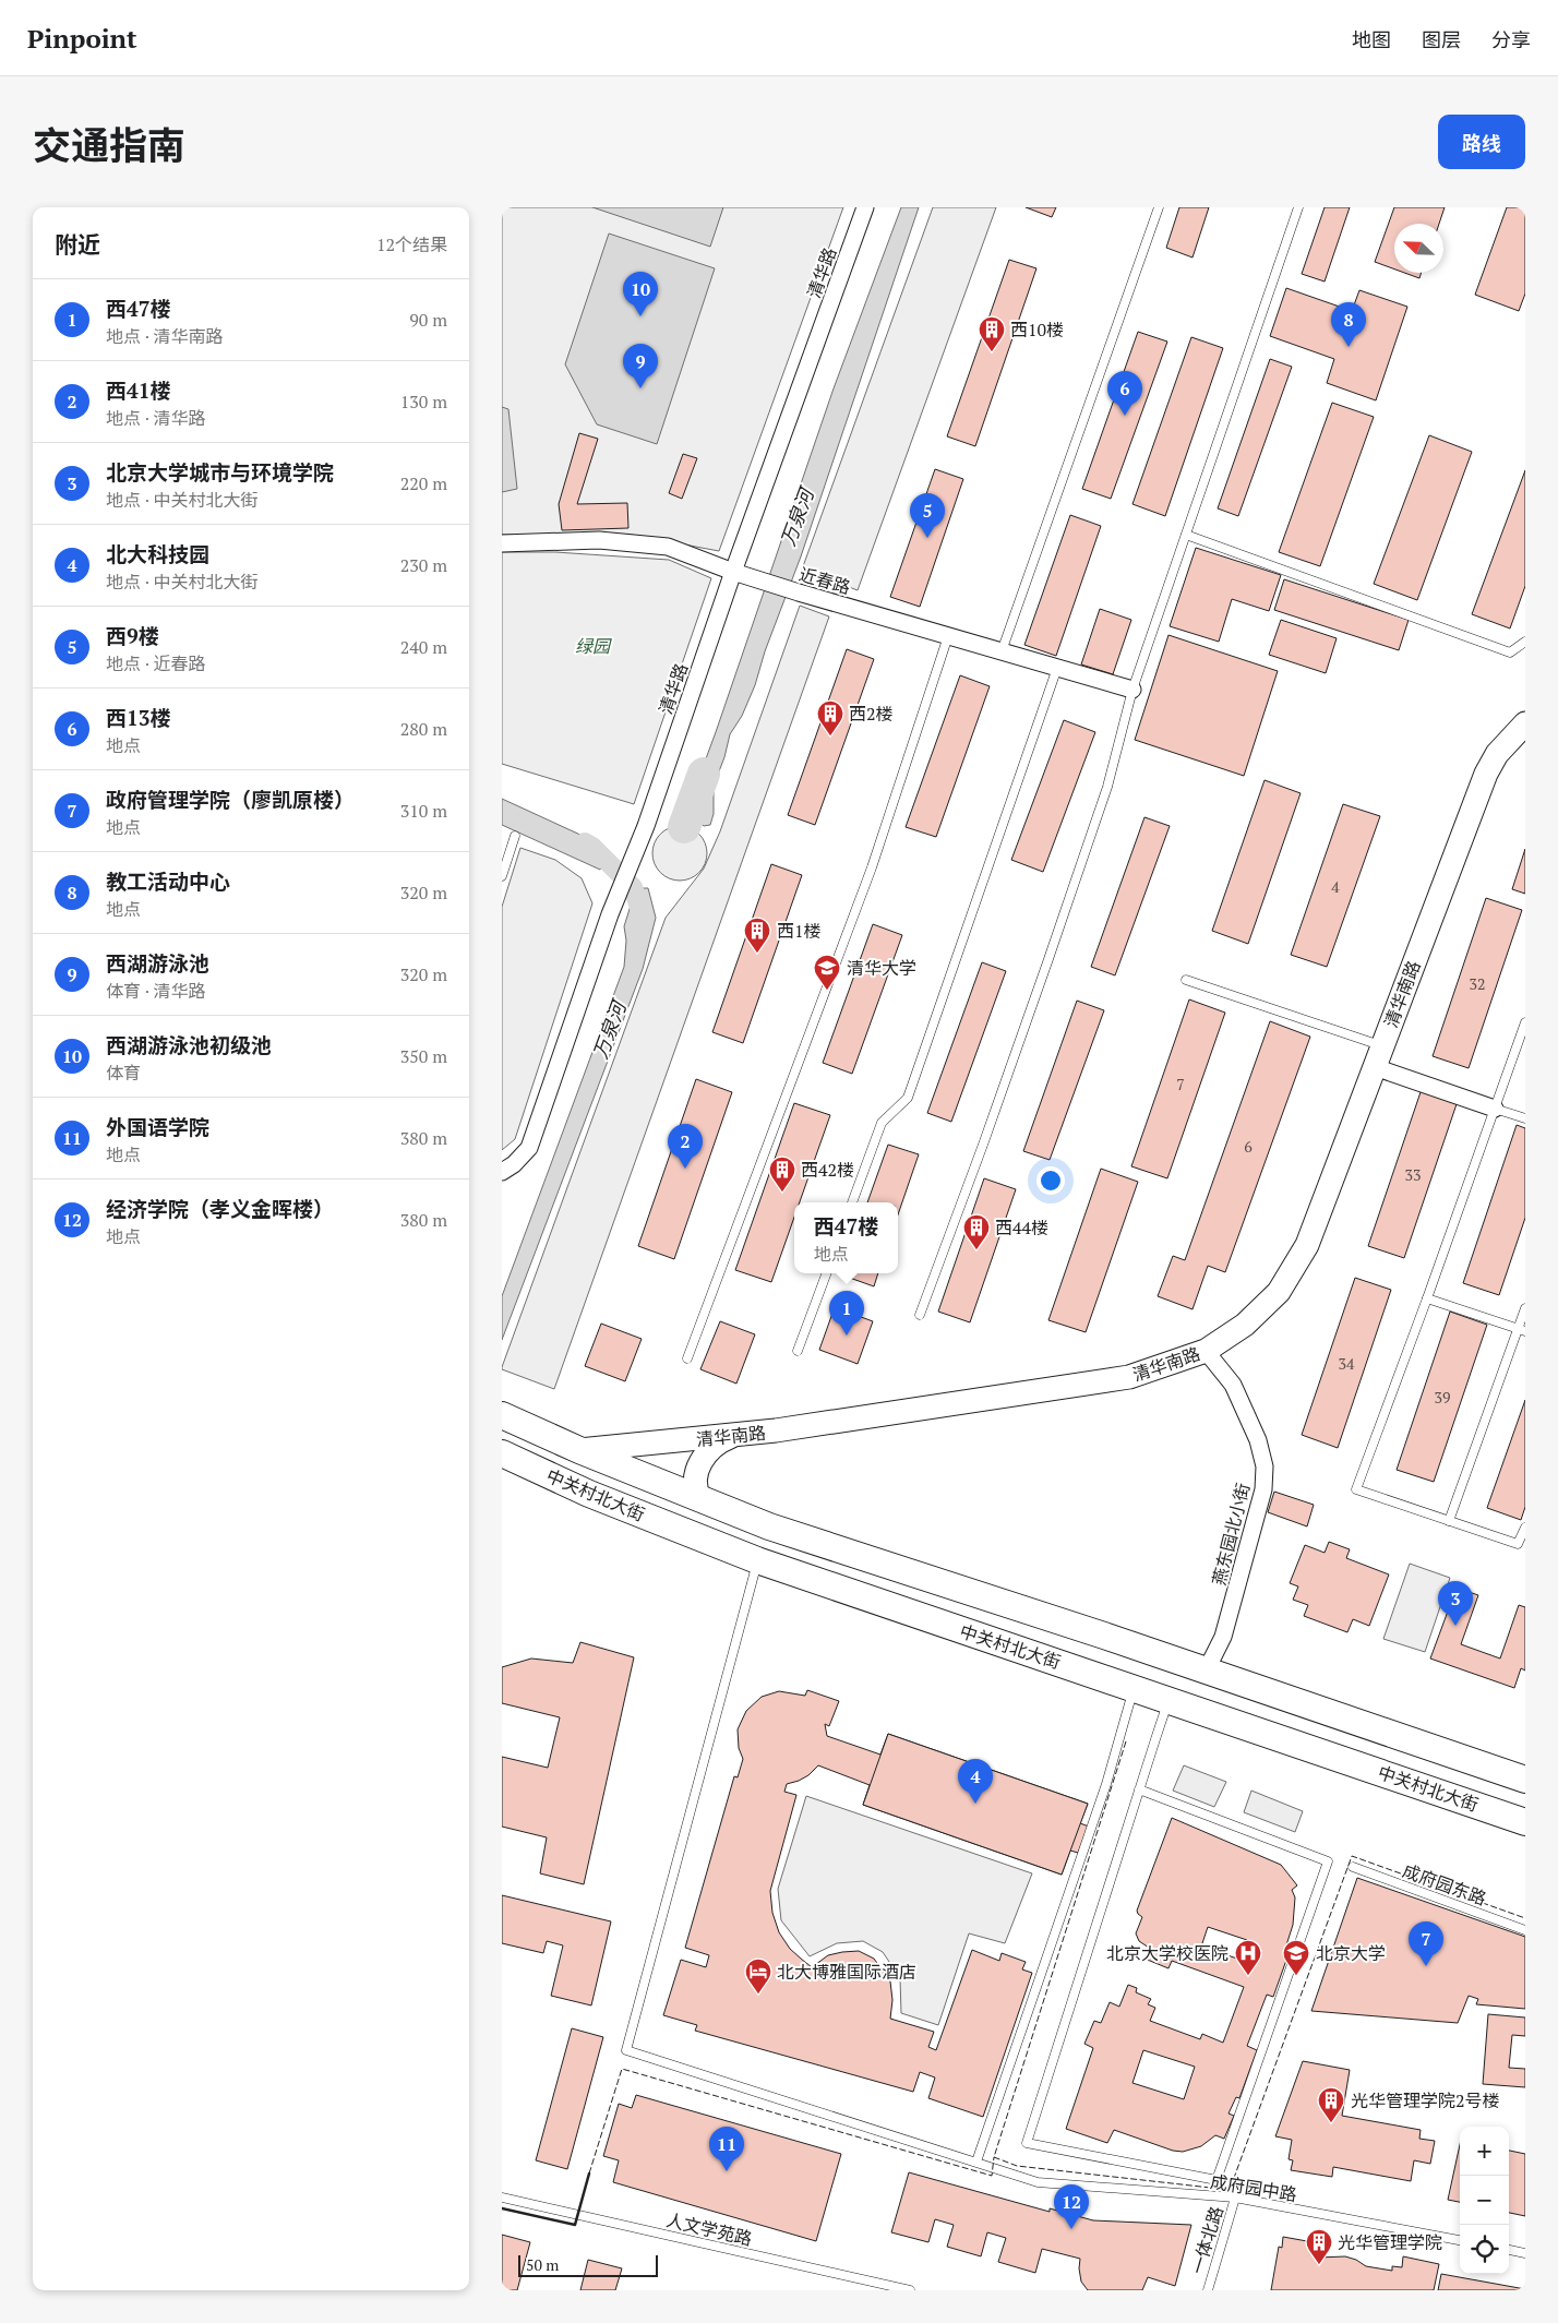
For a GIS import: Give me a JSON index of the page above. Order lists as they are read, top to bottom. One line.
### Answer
{"streets":{"main road":["中关村北大街"],"street":["清华路","近春路","清华南路","燕东园北小街"],"lane":["成府园东路","成府园中路","人文学苑路","一体北路"]},"crossings":[["清华路","近春路"],["清华南路","中关村北大街"],["清华南路","燕东园北小街"],["中关村北大街","燕东园北小街"],["中关村北大街","成府园中路"],["成府园中路","一体北路"]],"water":["万泉河"],"parks":["绿园"],"places":{"building":["西10楼","西2楼","西1楼","西42楼","西44楼","光华管理学院2号楼","光华管理学院"],"school or university":["清华大学","北京大学"],"hospital":["北京大学校医院"],"hotel":["北大博雅国际酒店"]},"house_numbers":["4","32","7","6","33","34","39"],"scale_bar":"50 m","north":"top left","page":{"header":"Pinpoint","nav":["地图","图层","分享"],"title":"交通指南","buttons":"路线","heading":["附近","12个结果"],"pins":["10","8","9","6","5","2","1","3","4","7","11","12"],"list":[{"mark":"1","name":"西47楼","note":"地点 · 清华南路","value":"90 m"},{"mark":"2","name":"西41楼","note":"地点 · 清华路","value":"130 m"},{"mark":"3","name":"北京大学城市与环境学院","note":"地点 · 中关村北大街","value":"220 m"},{"mark":"4","name":"北大科技园","note":"地点 · 中关村北大街","value":"230 m"},{"mark":"5","name":"西9楼","note":"地点 · 近春路","value":"240 m"},{"mark":"6","name":"西13楼","note":"地点","value":"280 m"},{"mark":"7","name":"政府管理学院（廖凯原楼）","note":"地点","value":"310 m"},{"mark":"8","name":"教工活动中心","note":"地点","value":"320 m"},{"mark":"9","name":"西湖游泳池","note":"体育 · 清华路","value":"320 m"},{"mark":"10","name":"西湖游泳池初级池","note":"体育","value":"350 m"},{"mark":"11","name":"外国语学院","note":"地点","value":"380 m"},{"mark":"12","name":"经济学院（孝义金晖楼）","note":"地点","value":"380 m"}],"popup":["西47楼","地点"],"map_buttons":["+","−"],"scale":"50 m"}}
